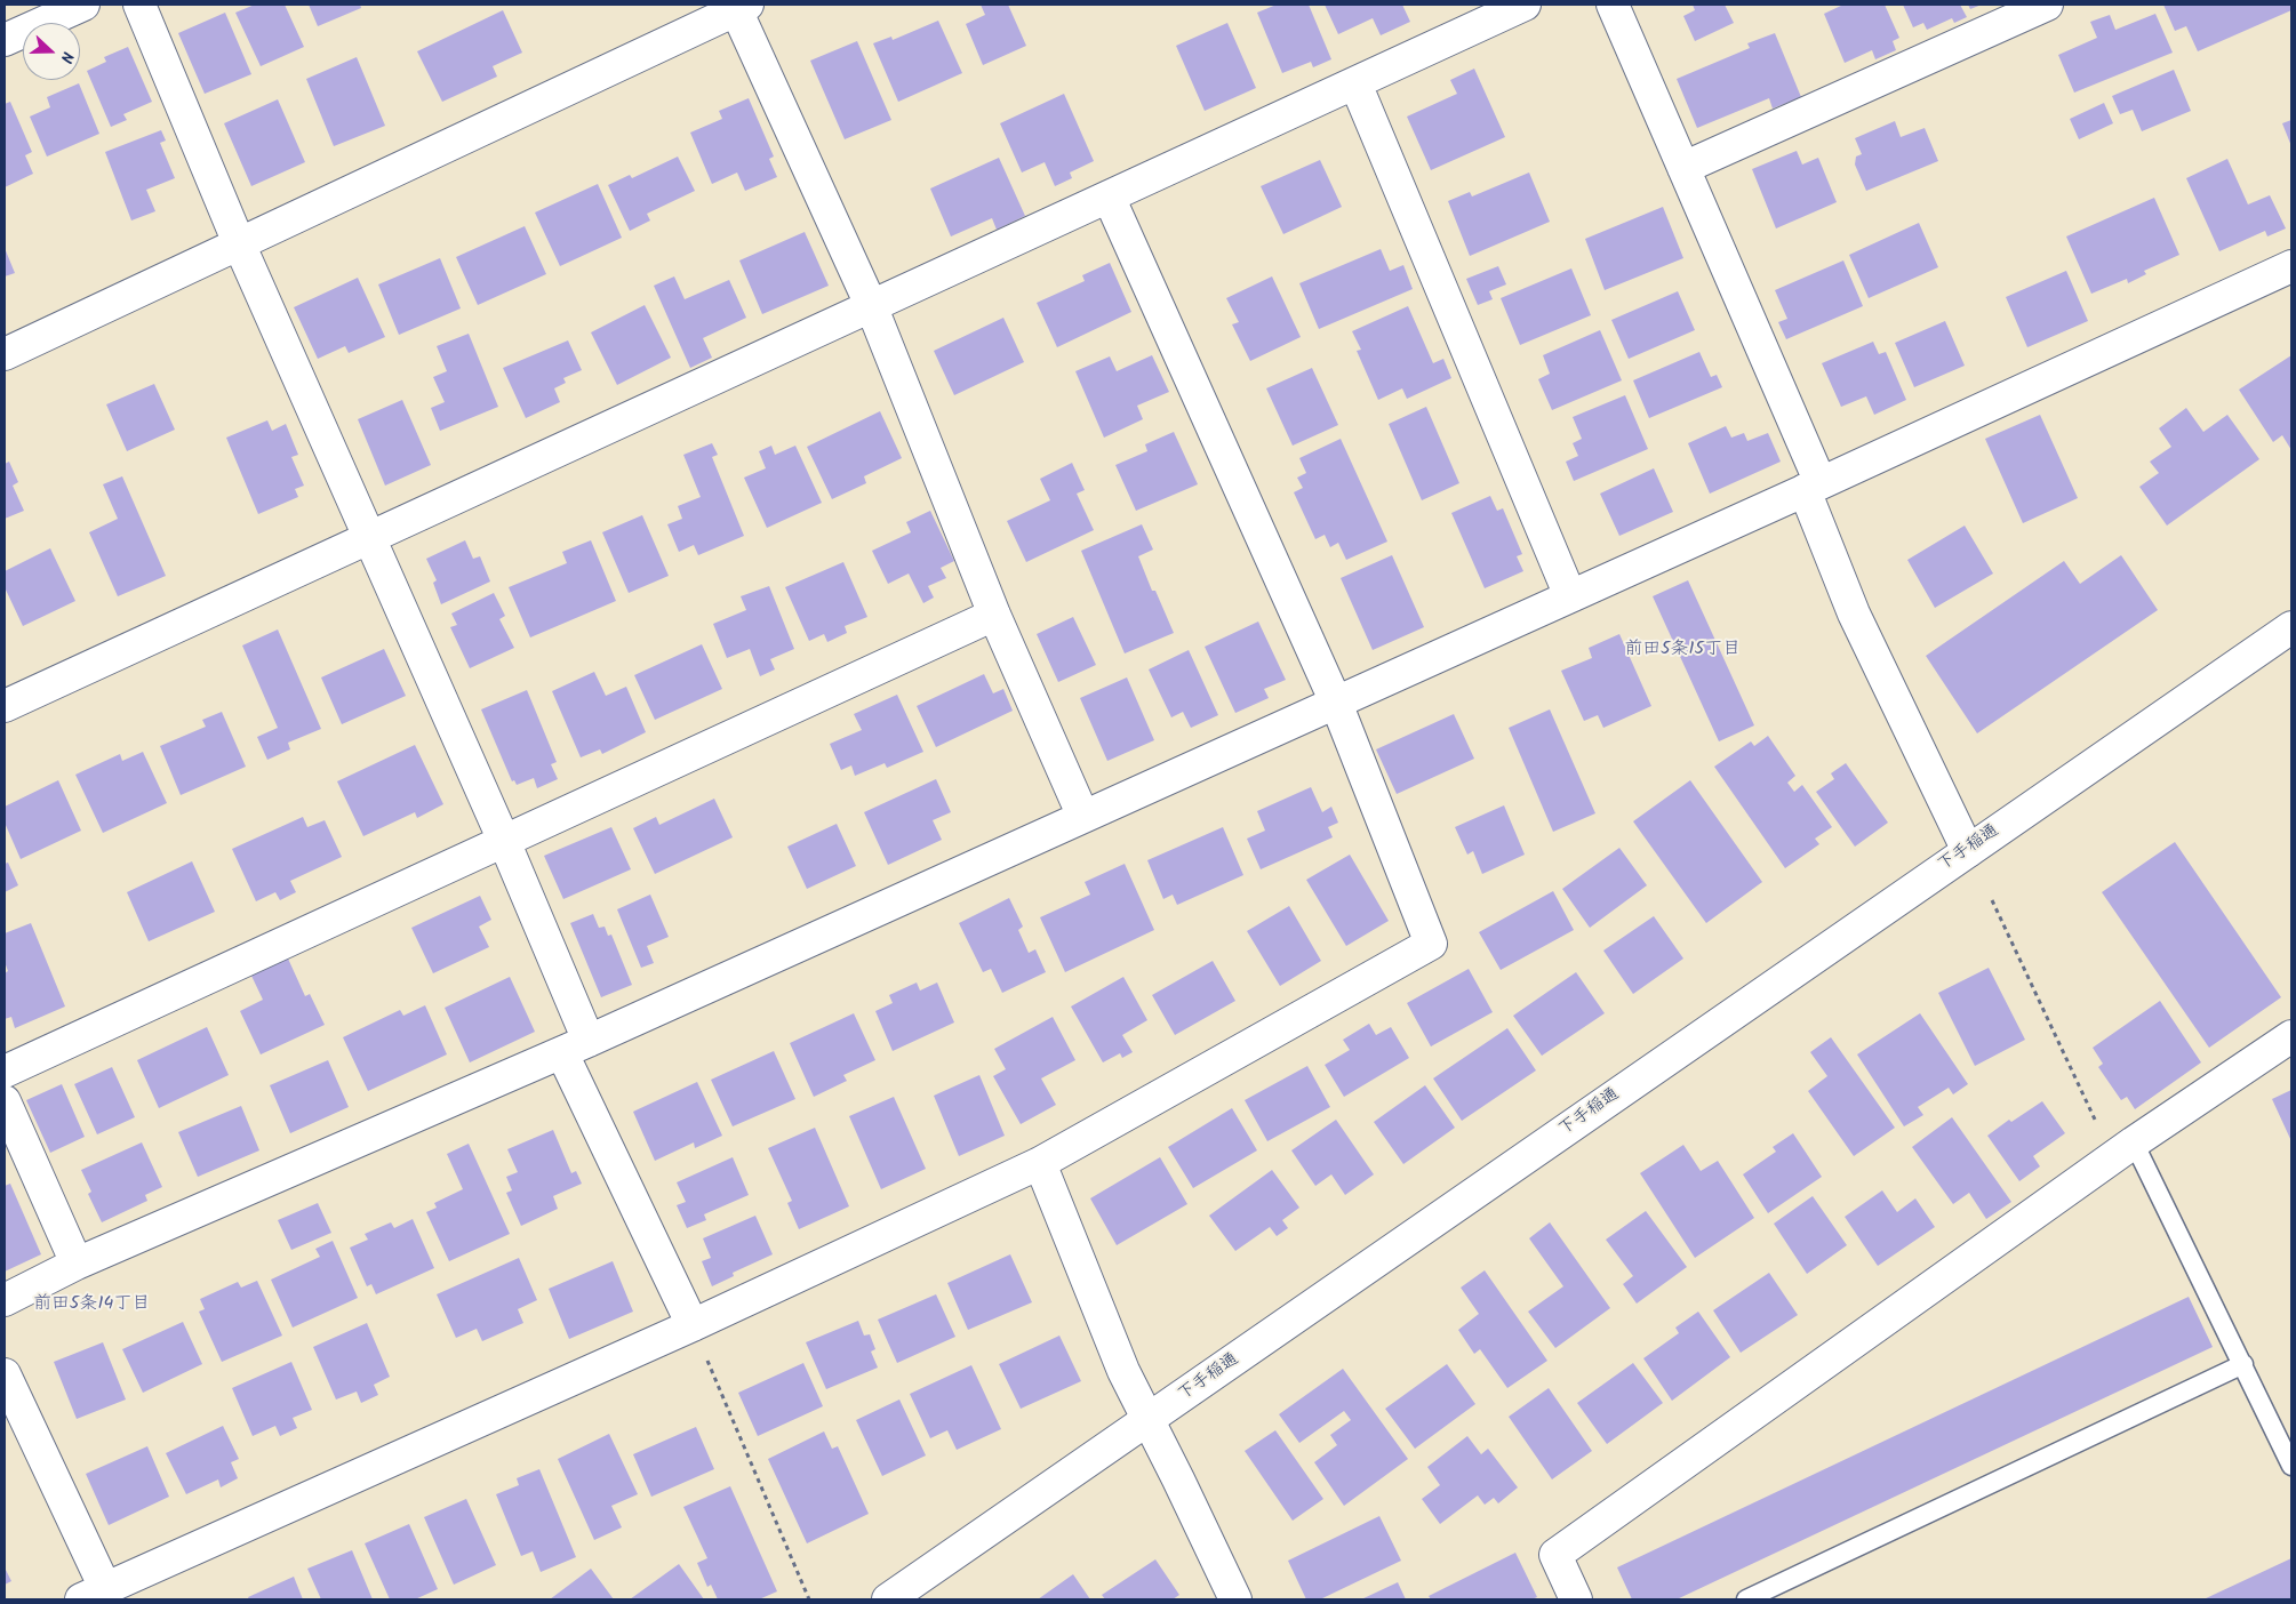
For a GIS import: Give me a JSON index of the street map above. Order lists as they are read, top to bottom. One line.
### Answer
{"streets":{"street":["下手稲通"]},"districts":["前田5条15丁目","前田5条14丁目"],"north":"right"}
